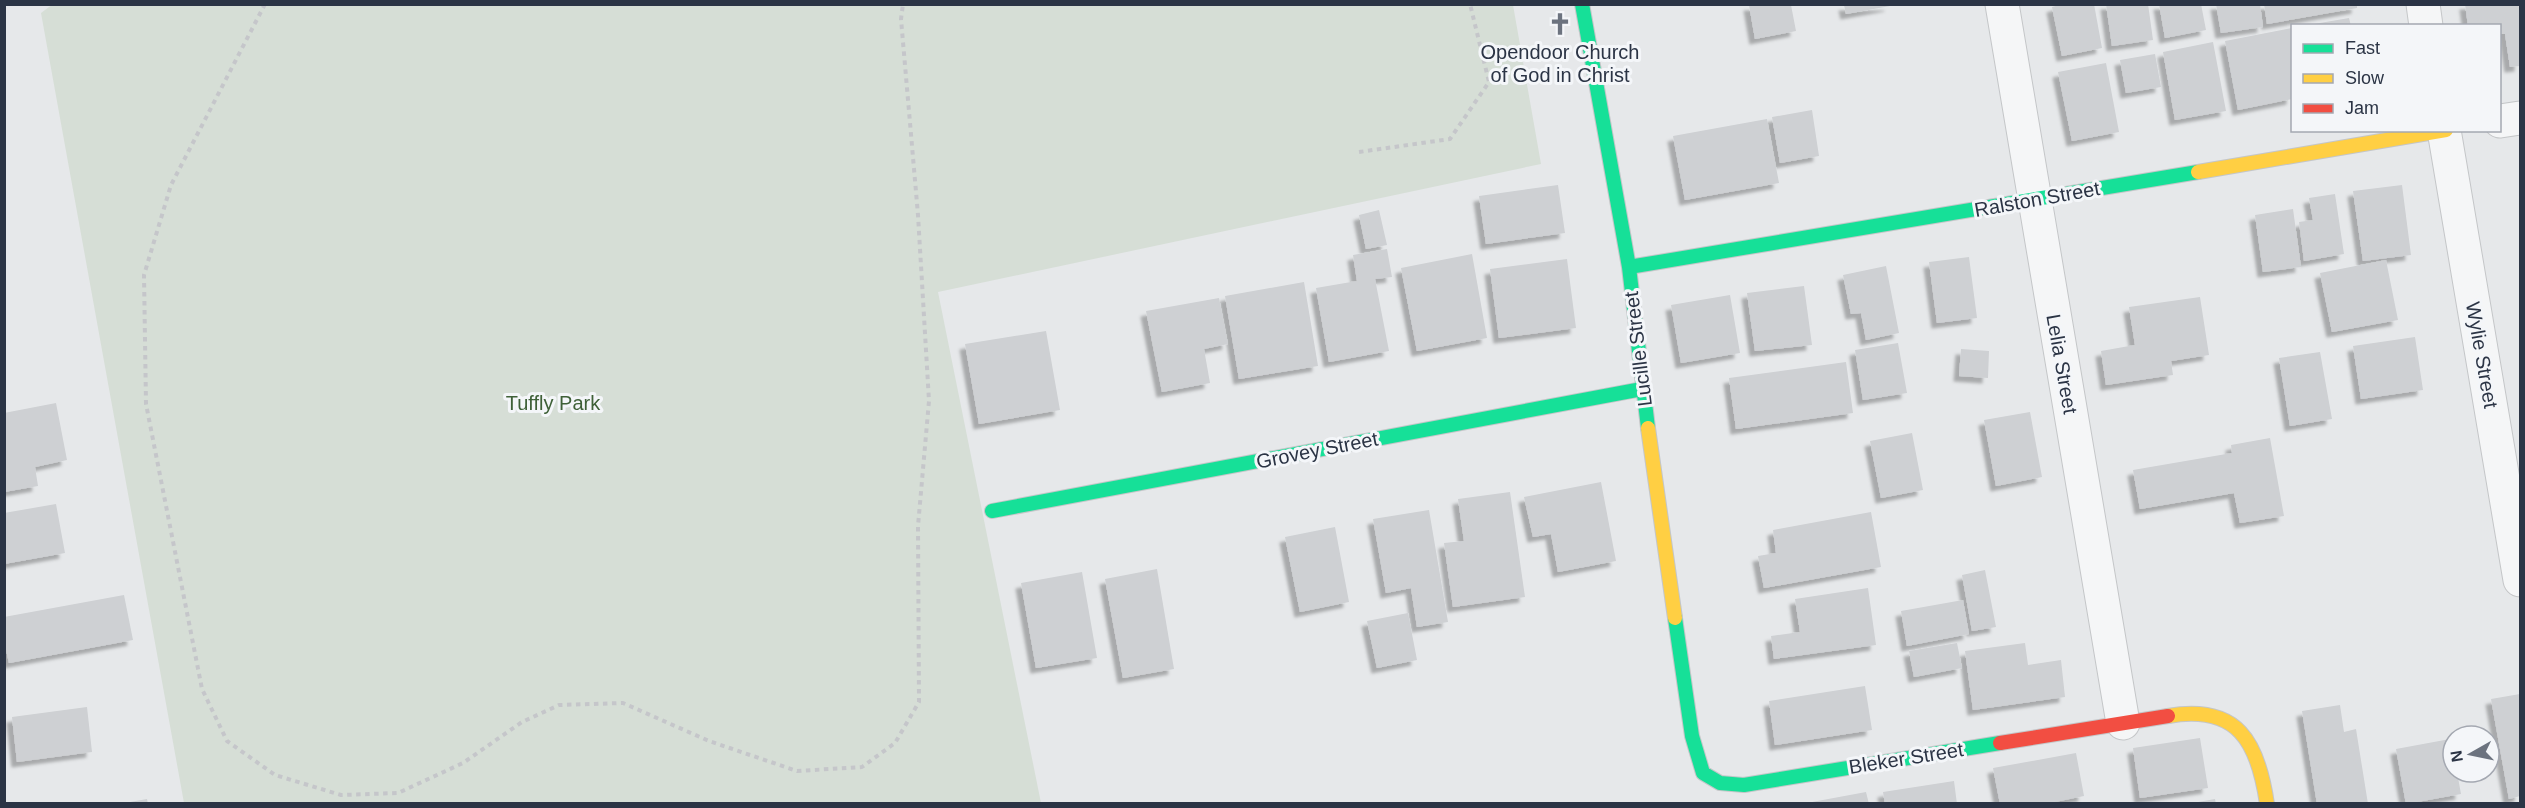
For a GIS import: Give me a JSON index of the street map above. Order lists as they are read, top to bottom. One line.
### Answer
{"streets":{"street":["Ralston Street","Lucille Street","Wylie Street","Lelia Street","Grovey Street","Bleker Street"]},"crossings":[["Ralston Street","Lucille Street"],["Ralston Street","Lelia Street"],["Lucille Street","Grovey Street"],["Lucille Street","Bleker Street"],["Lelia Street","Bleker Street"]],"parks":["Tuffly Park"],"places":{"church":["Opendoor Church of God in Christ"]},"legend":["Fast","Slow","Jam"],"north":"left"}
